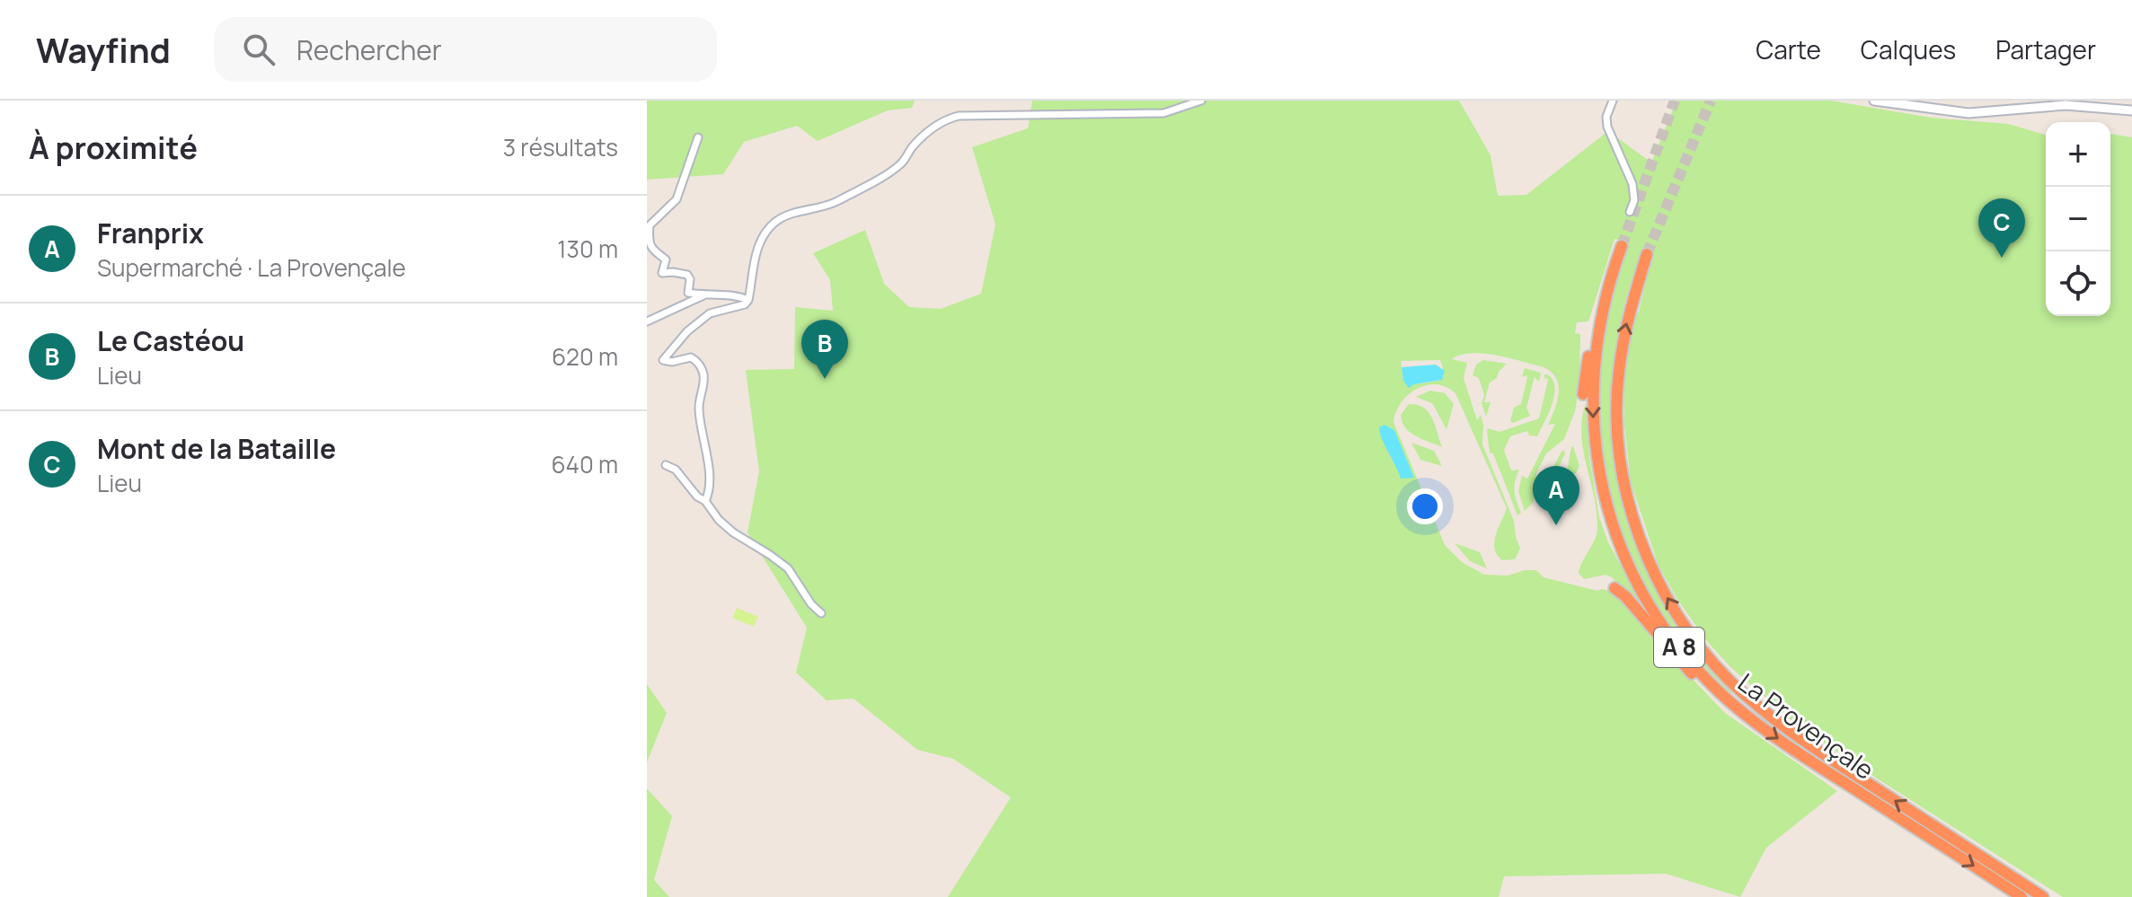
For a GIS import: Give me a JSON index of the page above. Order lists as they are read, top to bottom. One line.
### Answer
{"streets":{"highway":["A 8","La Provençale"]},"page":{"header":"Wayfind","search":"Rechercher","nav":["Carte","Calques","Partager"],"heading":["À proximité","3 résultats"],"map_buttons":["+","−"],"list":[{"mark":"A","name":"Franprix","note":"Supermarché · La Provençale","value":"130 m"},{"mark":"B","name":"Le Castéou","note":"Lieu","value":"620 m"},{"mark":"C","name":"Mont de la Bataille","note":"Lieu","value":"640 m"}],"pins":["C","B","A"]}}
